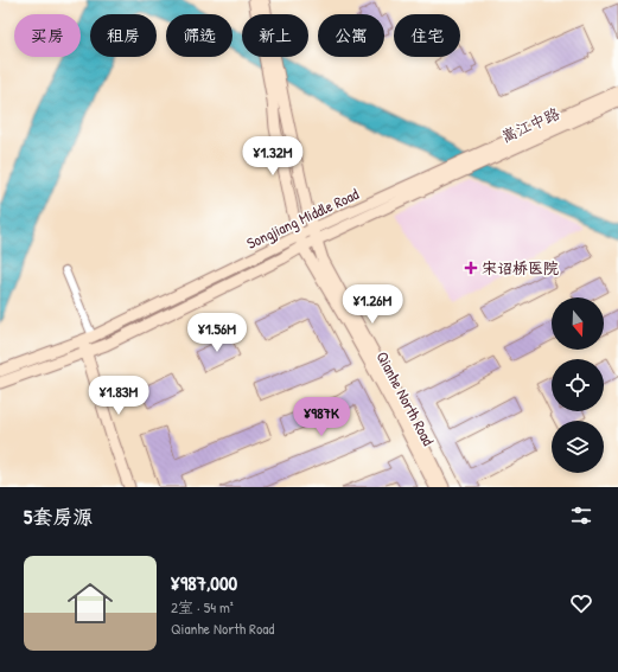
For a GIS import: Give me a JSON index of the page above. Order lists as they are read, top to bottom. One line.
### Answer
{"streets":{"main road":["嵩江中路","Songjiang Middle Road","Qianhe North Road"]},"crossings":[["嵩江中路","Songjiang Middle Road"],["Songjiang Middle Road","Qianhe North Road"]],"places":{"health":["宋诏桥医院"]},"north":"bottom","page":{"chip":["买房","租房","筛选","新上","公寓","住宅"],"price":["¥1.32M","¥1.26M","¥1.56M","¥1.83M","¥987K"],"heading":"5套房源","list":[{"name":"¥987,000","note":"2室 · 54 m² · Qianhe North Road"}]}}
